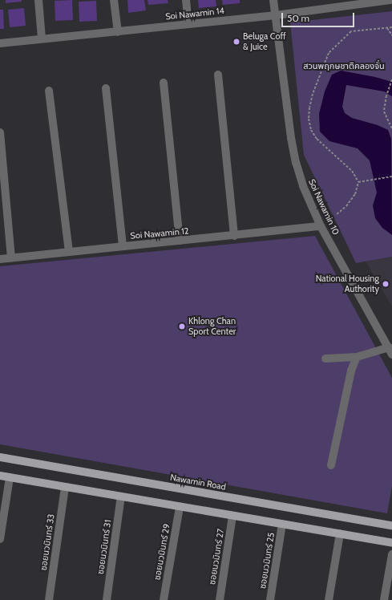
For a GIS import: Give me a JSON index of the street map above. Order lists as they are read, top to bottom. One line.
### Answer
{"streets":{"main road":["Nawamin Road"],"street":["Soi Nawamin 14","Soi Nawamin 10","Soi Nawamin 12","ซอยนวมินทร์ 33","ซอยนวมินทร์ 31","ซอยนวมินทร์ 29","ซอยนวมินทร์ 27","ซอยนวมินทร์ 25"]},"crossings":[["Soi Nawamin 14","Soi Nawamin 10"],["Soi Nawamin 10","Soi Nawamin 12"]],"parks":["สวนพฤกษชาติคลองจั่น"],"places":["Beluga Coff & Juice","National Housing Authority","Khlong Chan Sport Center"],"scale_bar":"50 m"}
